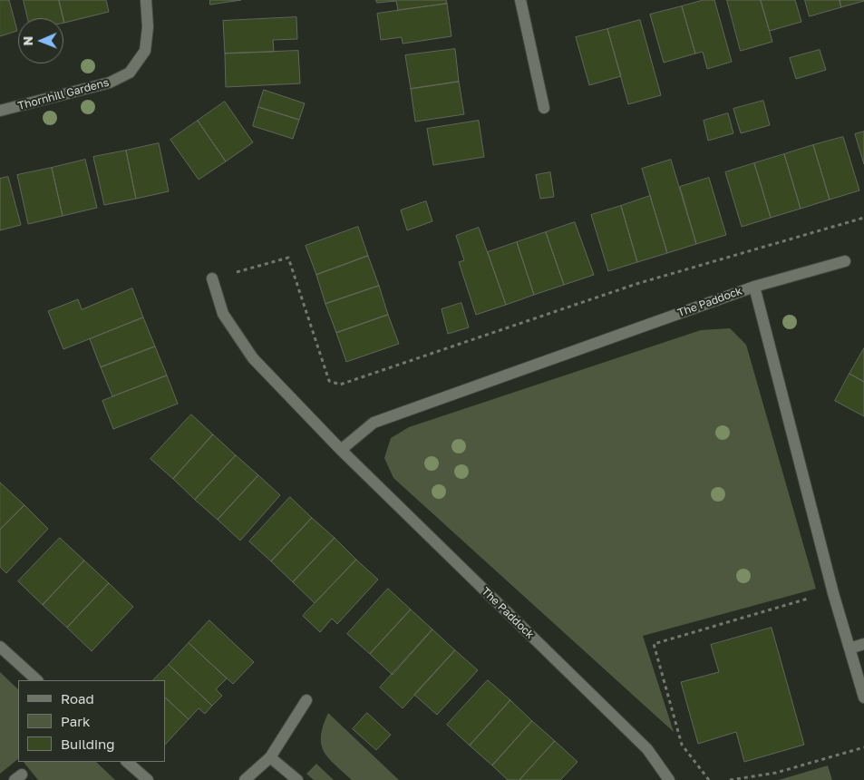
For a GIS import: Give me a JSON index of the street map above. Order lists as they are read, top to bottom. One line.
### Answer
{"streets":{"street":["Thornhill Gardens","The Paddock"]},"legend":["Road","Park","Building"],"north":"left"}
